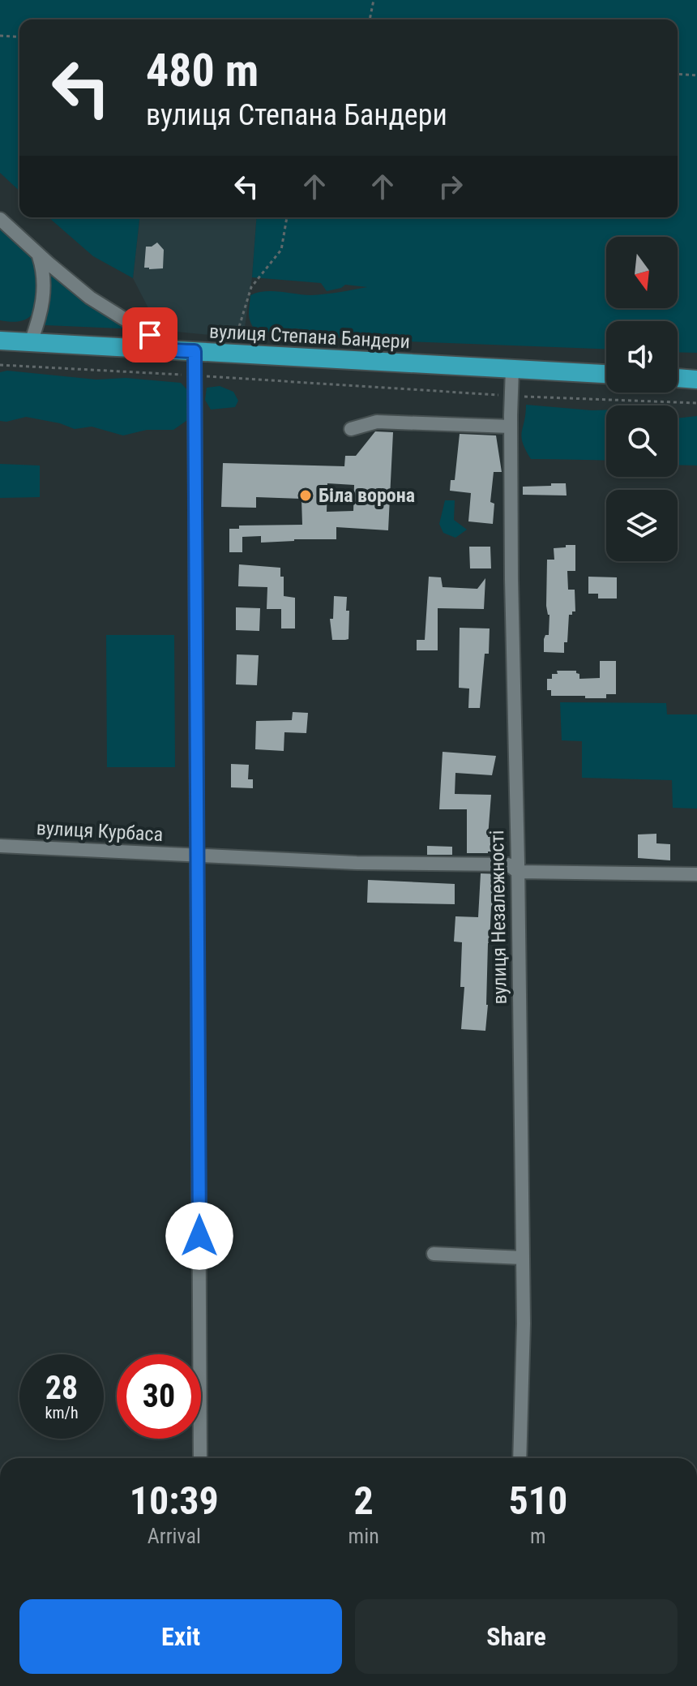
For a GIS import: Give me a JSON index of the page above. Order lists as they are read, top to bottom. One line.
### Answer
{"streets":{"highway":["вулиця Степана Бандери"],"street":["вулиця Курбаса","вулиця Незалежності"]},"crossings":[["вулиця Степана Бандери","вулиця Незалежності"],["вулиця Курбаса","вулиця Незалежності"]],"places":["Біла ворона"],"north":"bottom","page":{"turn":["480 m","вулиця Степана Бандери"],"speed":"28 km/h","limit":"30","eta":["10:39","Arrival","2","min","510","m"],"buttons":["Exit","Share"]}}
